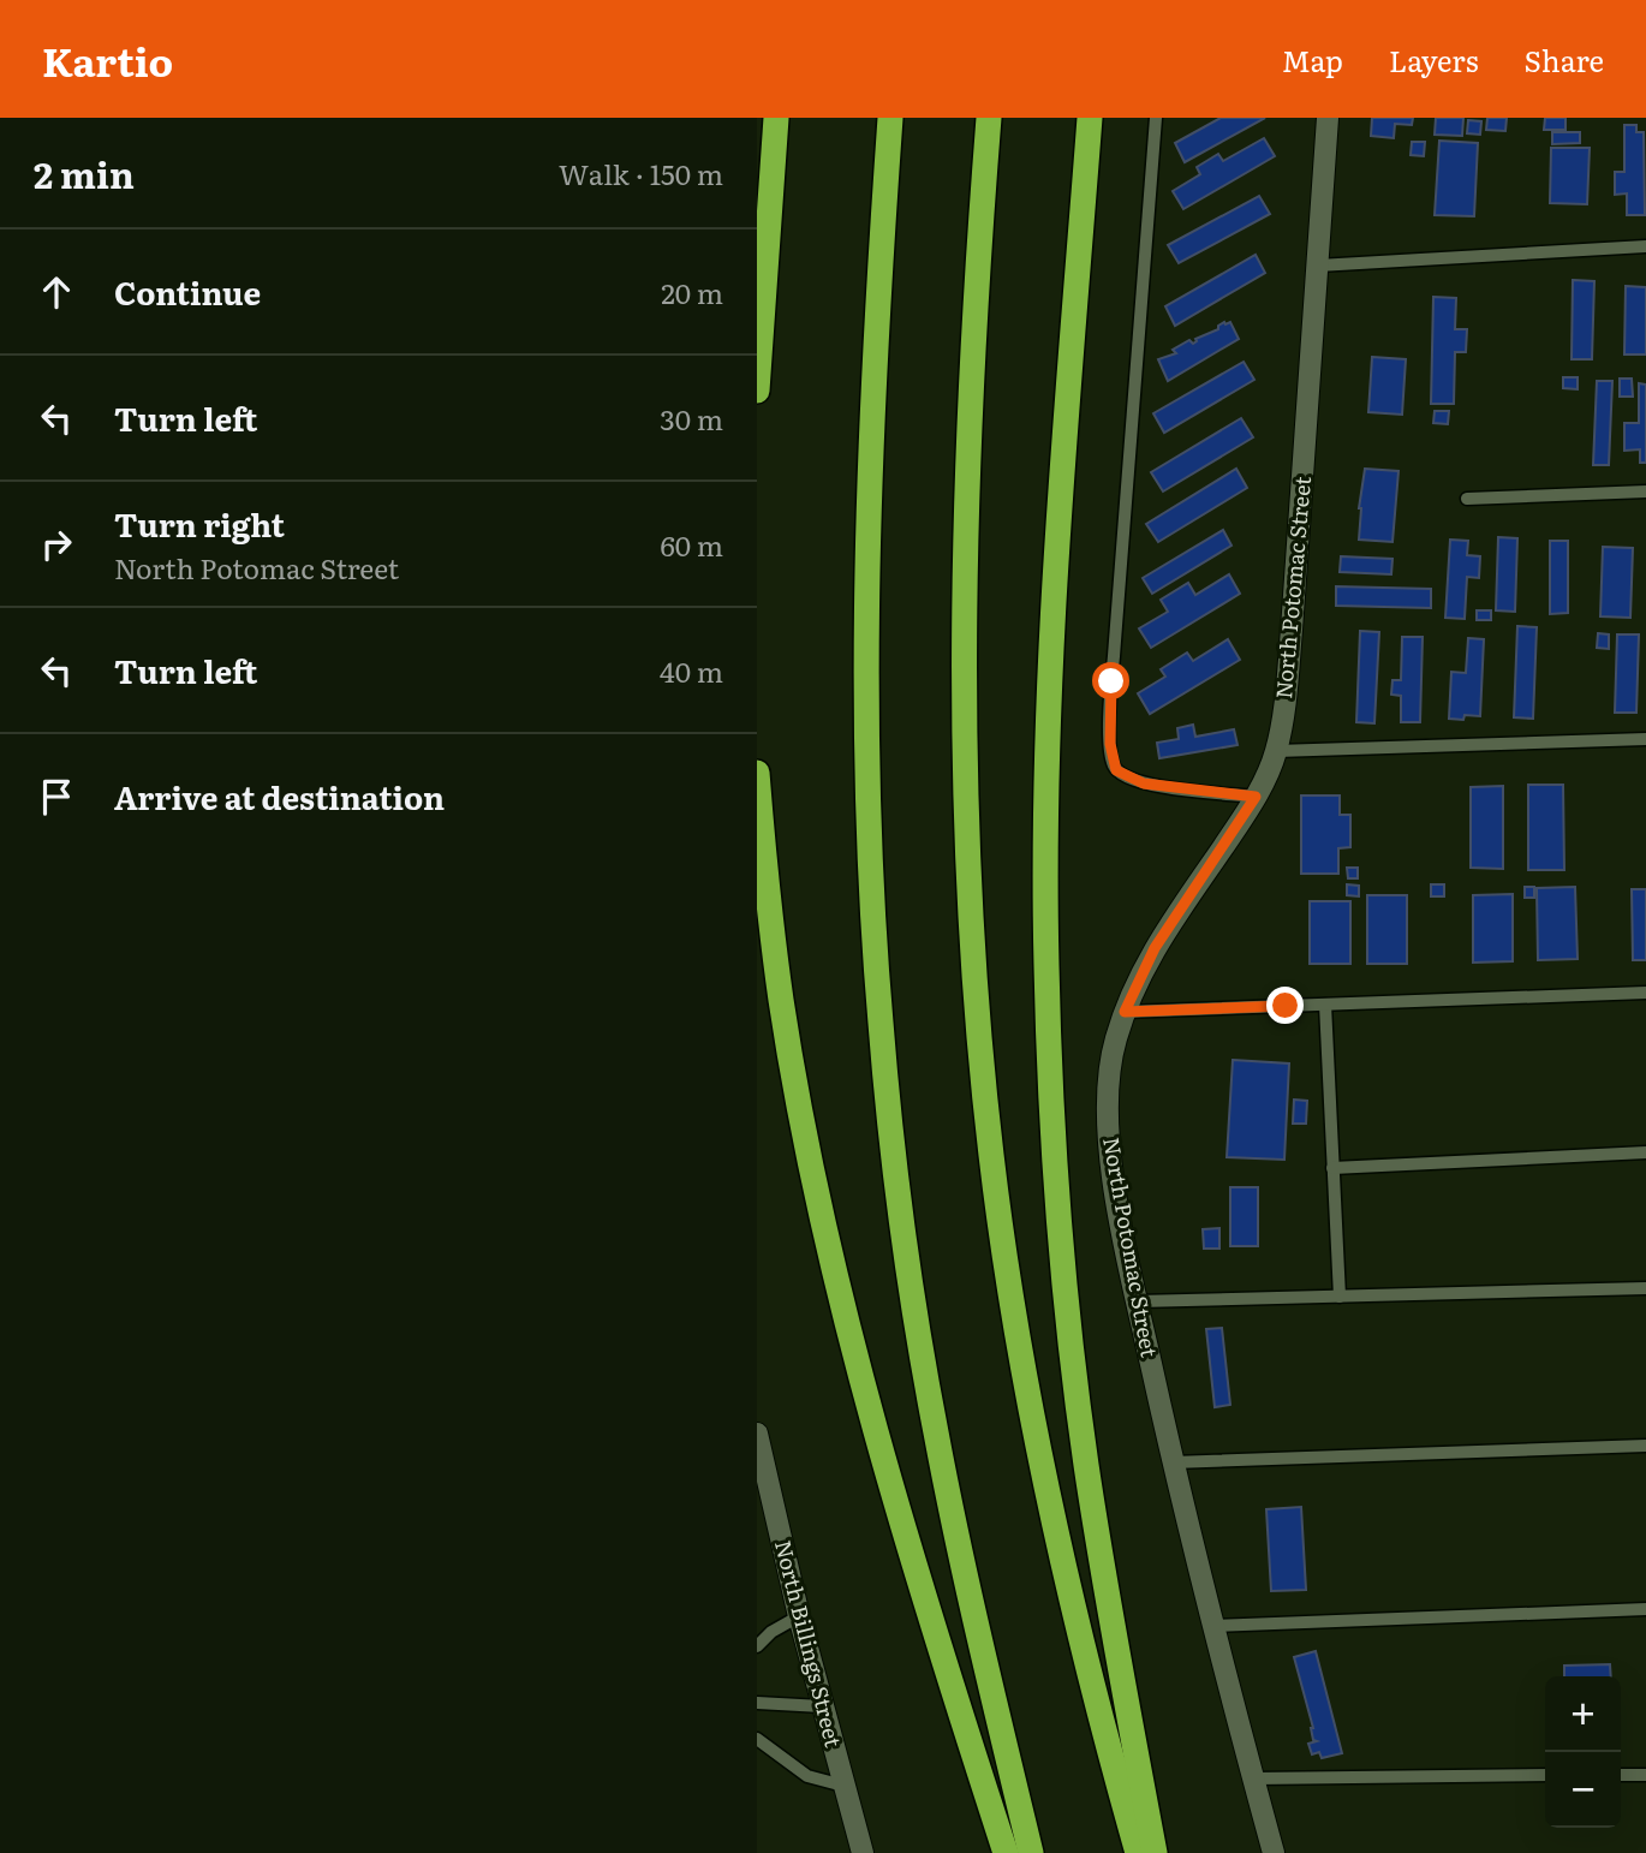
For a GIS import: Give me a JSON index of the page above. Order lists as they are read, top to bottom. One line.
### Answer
{"streets":{"street":["North Potomac Street","North Billings Street"]},"page":{"header":"Kartio","nav":["Map","Layers","Share"],"heading":["2 min","Walk · 150 m"],"list":[["Continue","20 m"],["Turn left","30 m"],["Turn right","North Potomac Street","60 m"],["Turn left","40 m"],"Arrive at destination"],"map_buttons":["+","−"]}}
